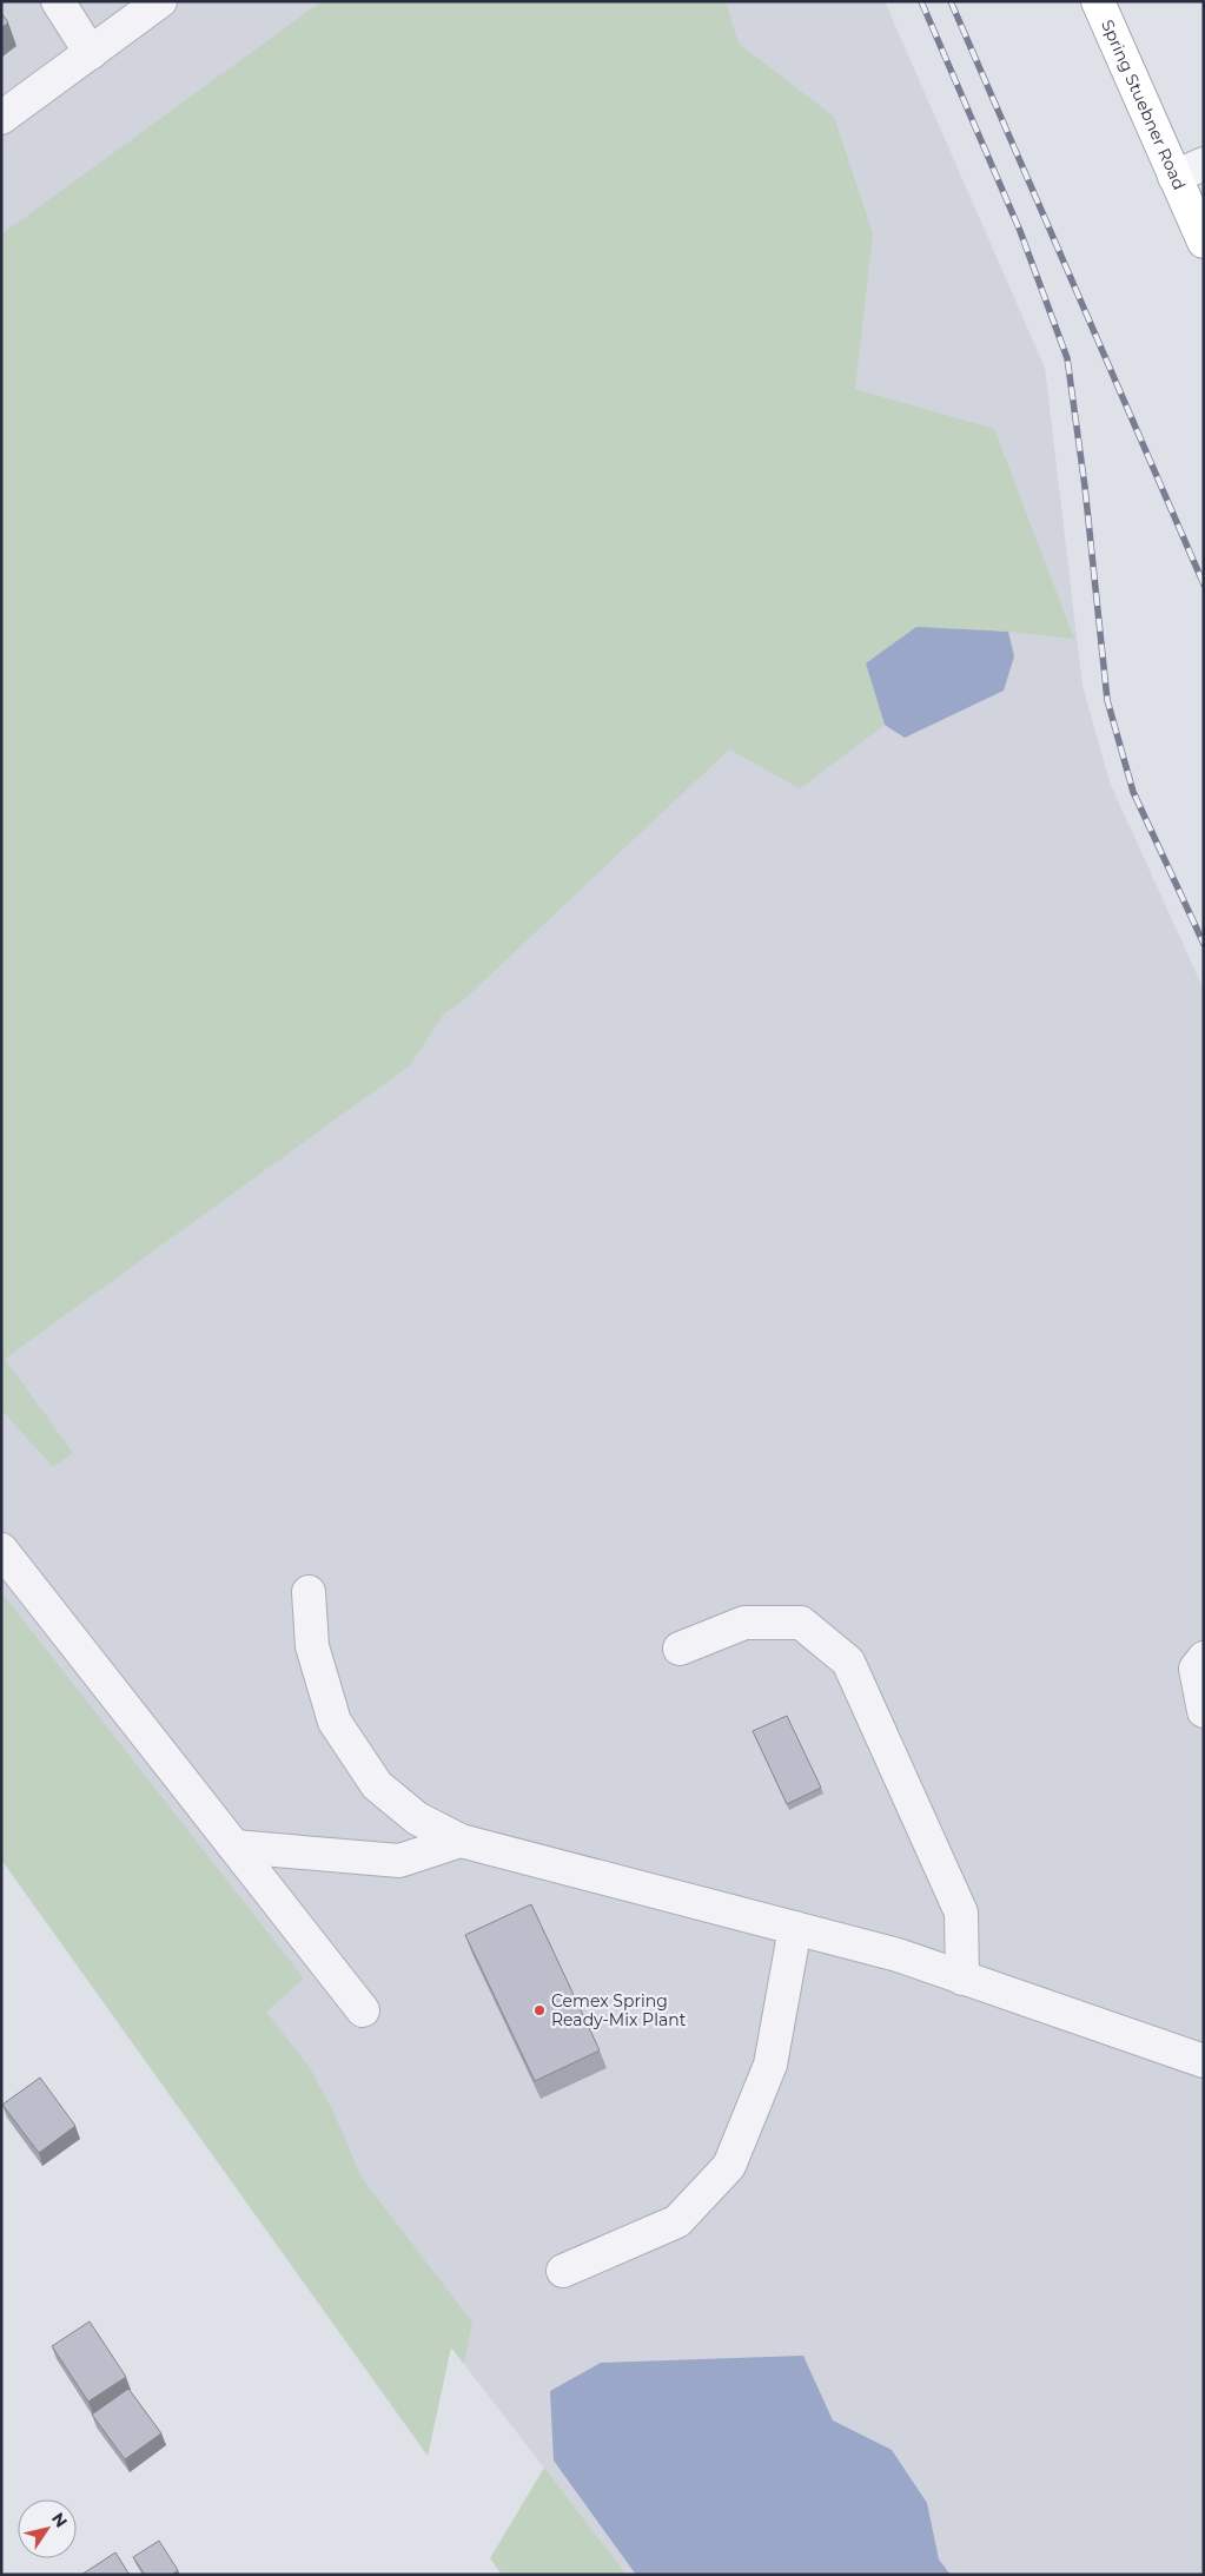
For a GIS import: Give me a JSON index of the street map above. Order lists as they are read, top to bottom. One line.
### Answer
{"streets":{"main road":["Spring Stuebner Road"]},"places":["Cemex Spring Ready-Mix Plant"],"north":"top right"}
